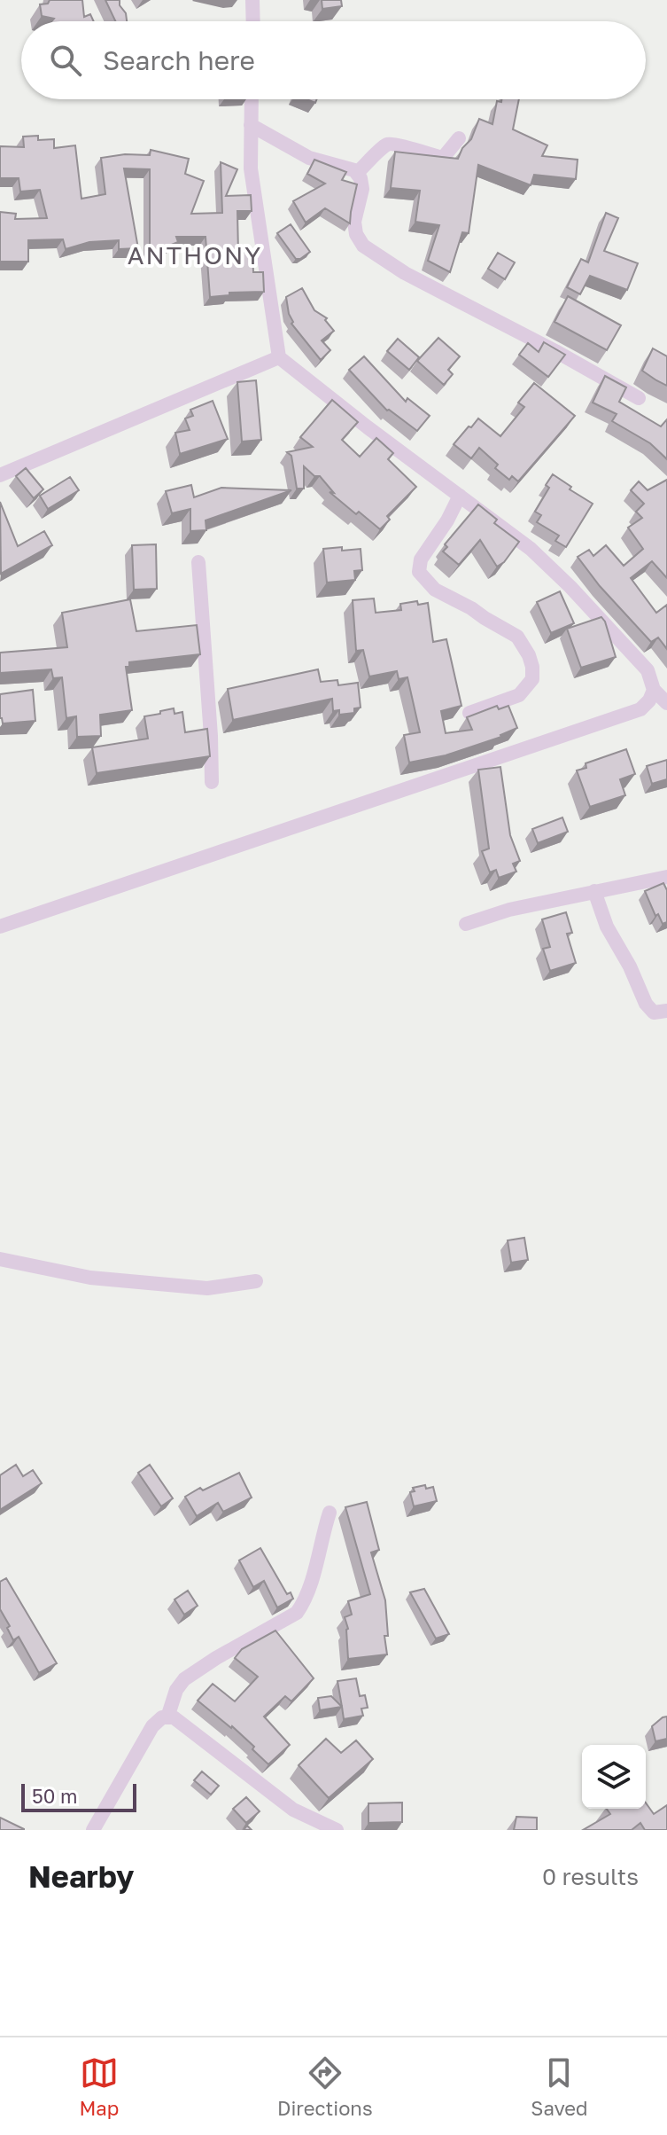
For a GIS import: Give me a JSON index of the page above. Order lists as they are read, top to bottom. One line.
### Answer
{"districts":["ANTHONY"],"scale_bar":"50 m","page":{"search":"Search here","scale":"50 m","heading":["Nearby","0 results"],"nav":["Map","Directions","Saved"]}}
